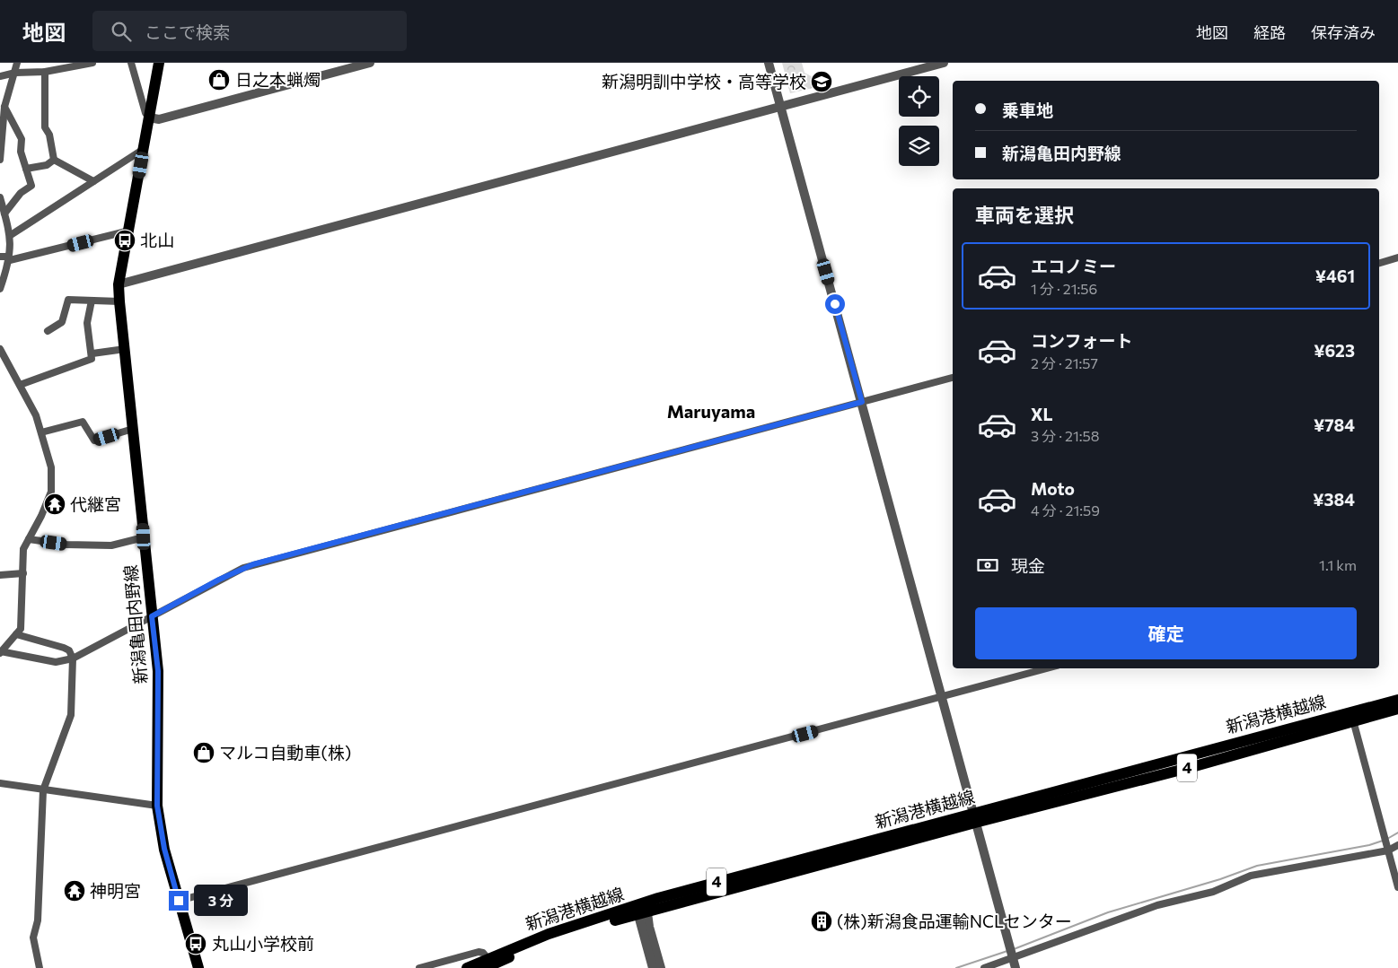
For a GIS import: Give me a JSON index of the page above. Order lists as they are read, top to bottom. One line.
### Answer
{"streets":{"main road":["新潟亀田内野線","新潟港横越線","4"]},"districts":["Maruyama"],"places":{"shop":["日之本蝋燭","マルコ自動車(株)"],"school or university":["新潟明訓中学校・高等学校"],"bus stop":["北山","丸山小学校前"],"temple":["代継宮","神明宮"],"building":["(株)新潟食品運輸NCLセンター"]},"page":{"header":"地図","search":"ここで検索","nav":["地図","経路","保存済み"],"banner":["乗車地","新潟亀田内野線"],"heading":"車両を選択","list":[{"name":"エコノミー","note":"1 分 · 21:56","value":"¥461"},{"name":"コンフォート","note":"2 分 · 21:57","value":"¥623"},{"name":"XL","note":"3 分 · 21:58","value":"¥784"},{"name":"Moto","note":"4 分 · 21:59","value":"¥384"}],"pay":["現金","1.1 km"],"buttons":"確定","bubble":"3 分"}}
